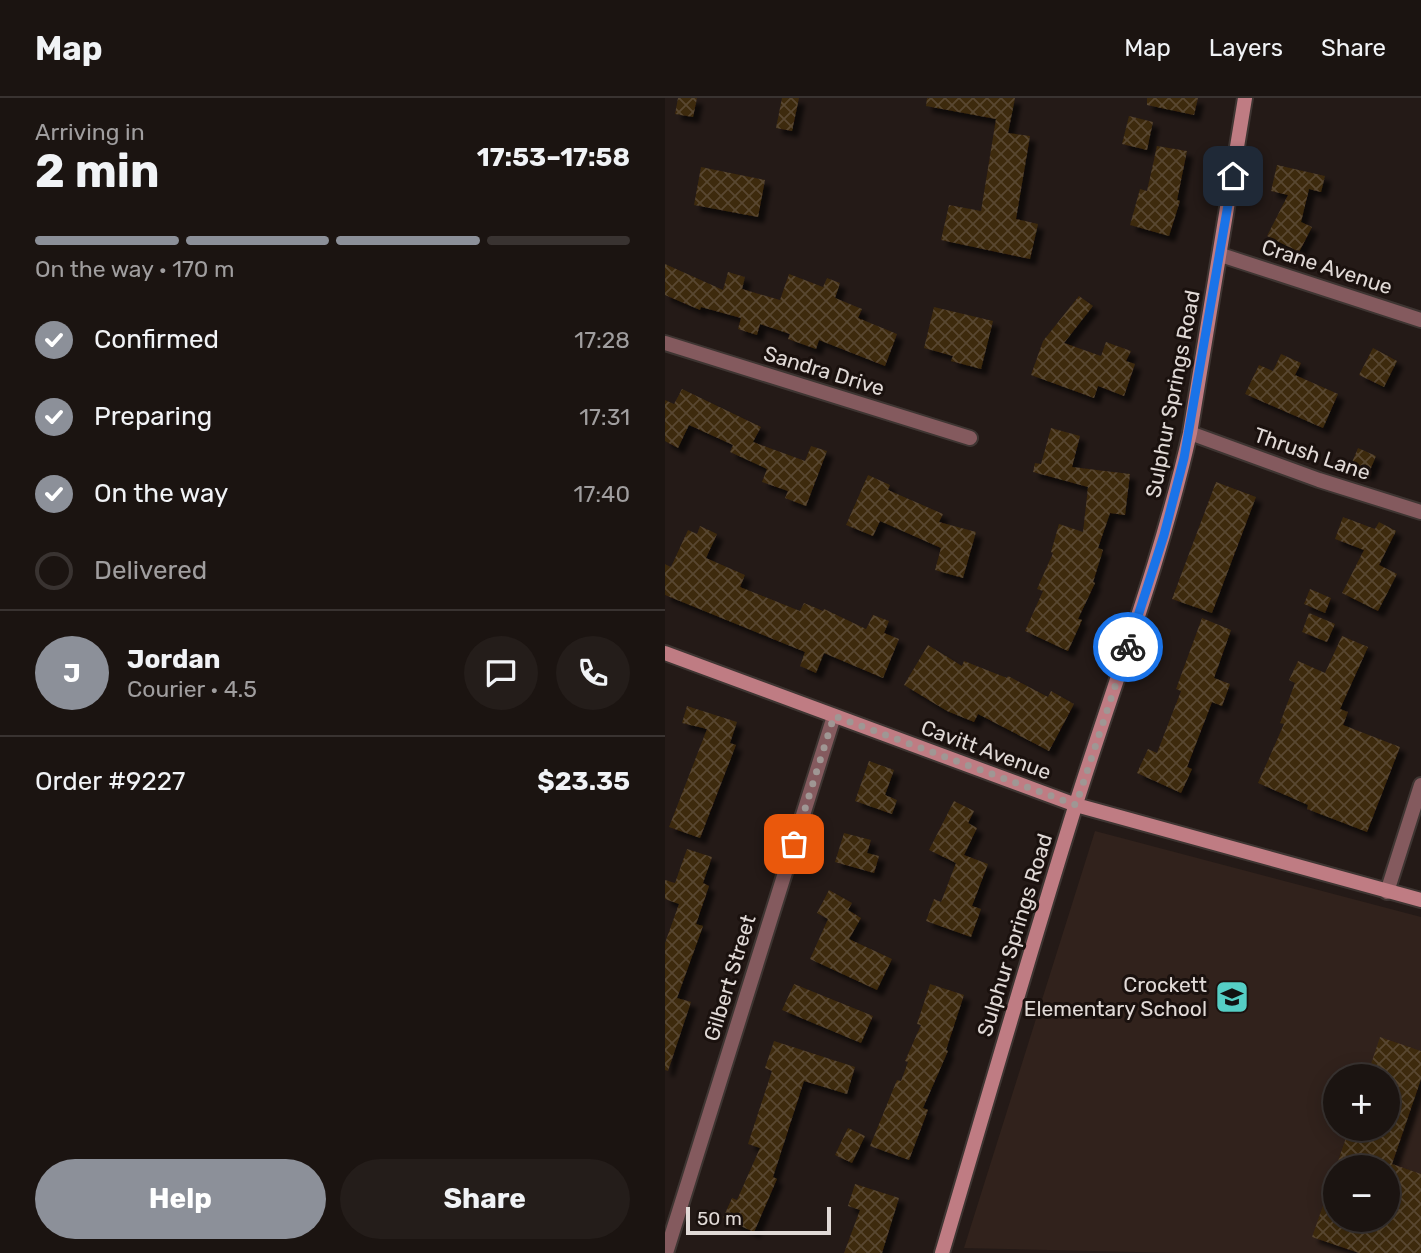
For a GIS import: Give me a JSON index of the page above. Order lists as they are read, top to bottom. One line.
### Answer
{"streets":{"street":["Crane Avenue","Sandra Drive","Sulphur Springs Road","Thrush Lane","Cavitt Avenue","Gilbert Street"]},"crossings":[["Crane Avenue","Sulphur Springs Road"],["Sulphur Springs Road","Thrush Lane"],["Sulphur Springs Road","Cavitt Avenue"],["Cavitt Avenue","Gilbert Street"]],"places":{"school or university":["Crockett Elementary School"]},"scale_bar":"50 m","page":{"header":"Map","nav":["Map","Layers","Share"],"heading":["2 min","Arriving in","17:53–17:58"],"panel":["Jordan","Courier · 4.5","Order #9227","$23.35"],"bar":"On the way · 170 m","list":[["Confirmed","17:28"],["Preparing","17:31"],["On the way","17:40"],"Delivered"],"round":"J","map_buttons":["+","−"],"buttons":["Help","Share"],"scale":"50 m"}}
